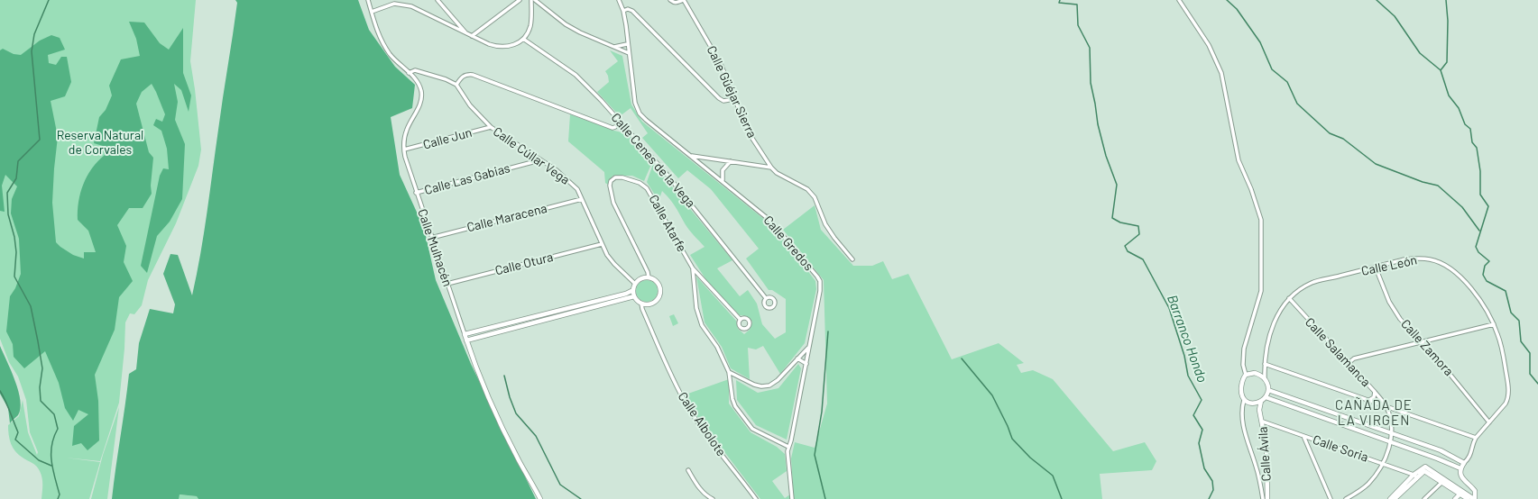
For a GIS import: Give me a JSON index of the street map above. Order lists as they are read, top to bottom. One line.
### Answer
{"streets":{"street":["Calle Güéjar Sierra","Calle Jun","Calle Cúllar Vega","Calle Cenes de la Vega","Calle Las Gabias","Calle Maracena","Calle Atarfe","Calle Gredos","Calle Mulhacén","Calle Otura","Calle León","Calle Zamora","Calle Salamanca","Calle Albolote","Calle Soria","Calle Ávila"]},"crossings":[["Calle Jun","Calle Cúllar Vega"],["Calle Jun","Calle Mulhacén"],["Calle Cúllar Vega","Calle Las Gabias"],["Calle Cúllar Vega","Calle Maracena"],["Calle Cúllar Vega","Calle Atarfe"],["Calle Cúllar Vega","Calle Otura"],["Calle Cúllar Vega","Calle Albolote"],["Calle Las Gabias","Calle Mulhacén"],["Calle Maracena","Calle Mulhacén"],["Calle Atarfe","Calle Albolote"],["Calle Mulhacén","Calle Otura"],["Calle León","Calle Zamora"],["Calle León","Calle Salamanca"],["Calle León","Calle Ávila"],["Calle Soria","Calle Ávila"]],"districts":["CAÑADA DE LA VIRGEN"],"water":["Barranco Hondo"],"parks":["Reserva Natural de Corvales"]}
